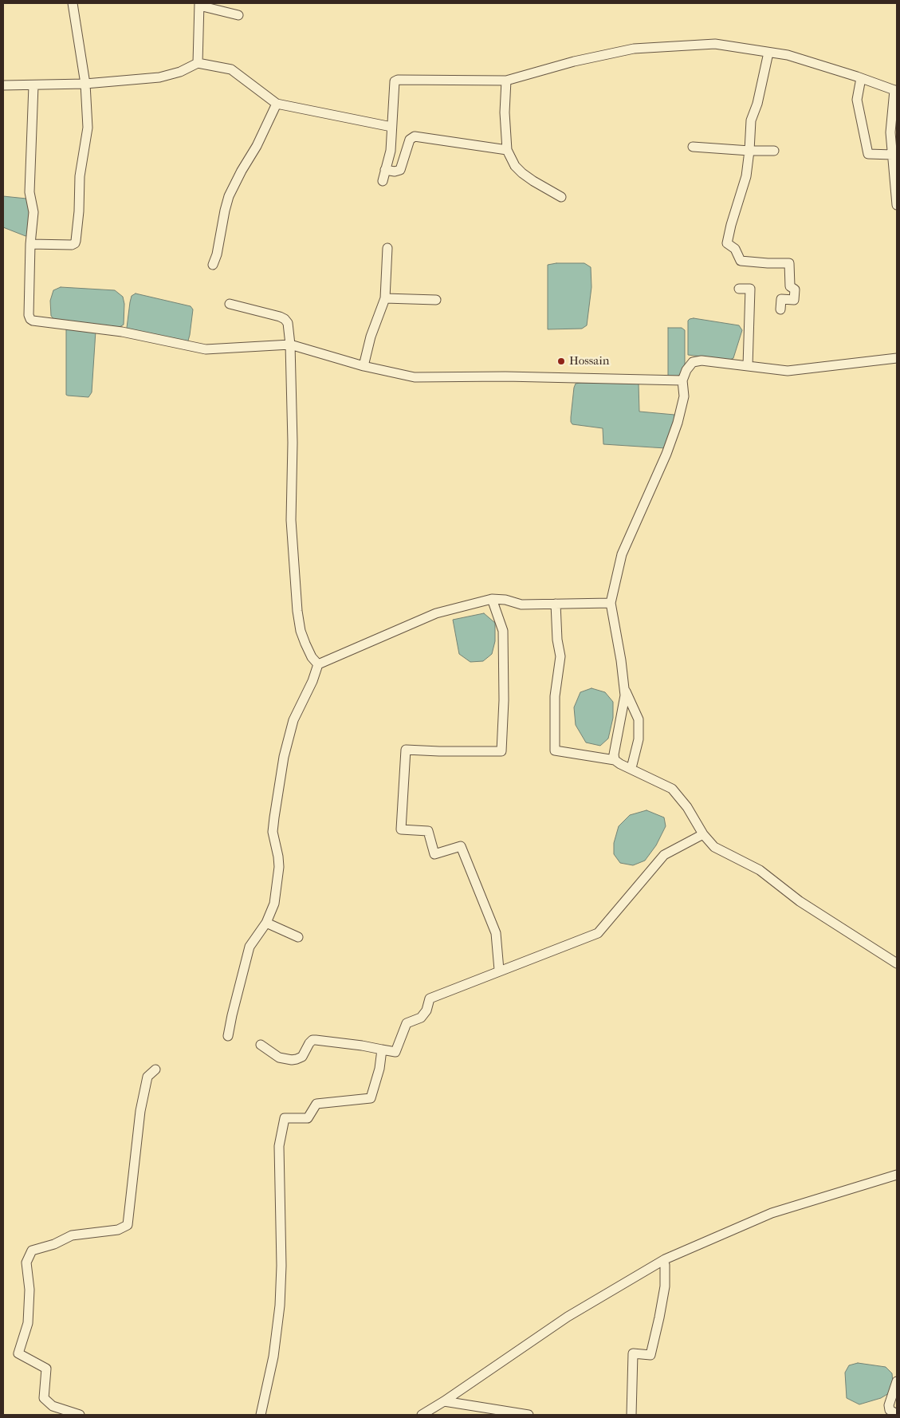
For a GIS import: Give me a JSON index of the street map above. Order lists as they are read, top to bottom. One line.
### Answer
{"places":["Hossain"]}
